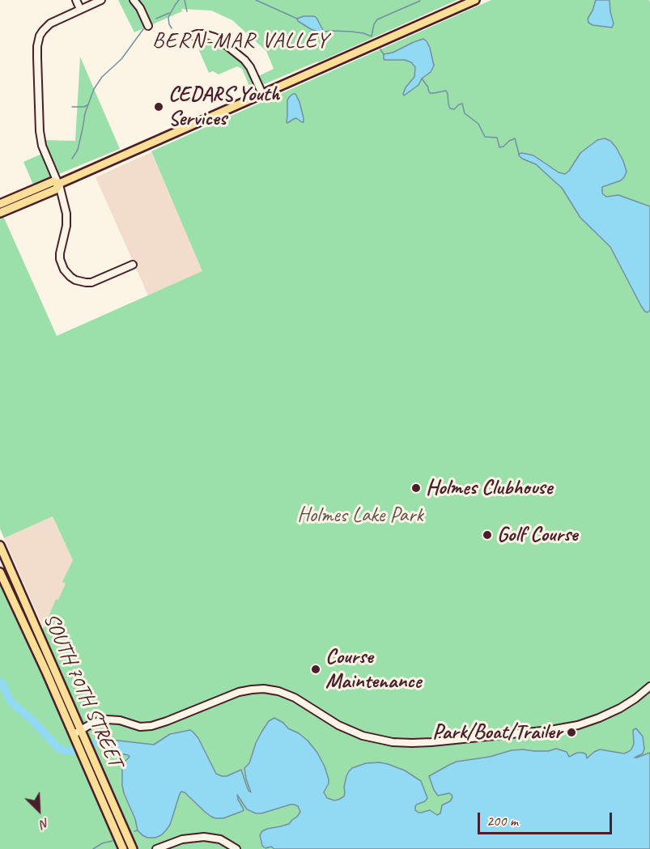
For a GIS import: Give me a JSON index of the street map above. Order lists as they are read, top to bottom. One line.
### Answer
{"streets":{"main road":["SOUTH 70TH STREET"]},"districts":["BERN-MAR VALLEY"],"parks":["Holmes Lake Park"],"places":["CEDARS Youth Services","Holmes Clubhouse","Golf Course","Course Maintenance","Park/Boat/Trailer"],"scale_bar":"200 m","north":"bottom right"}
